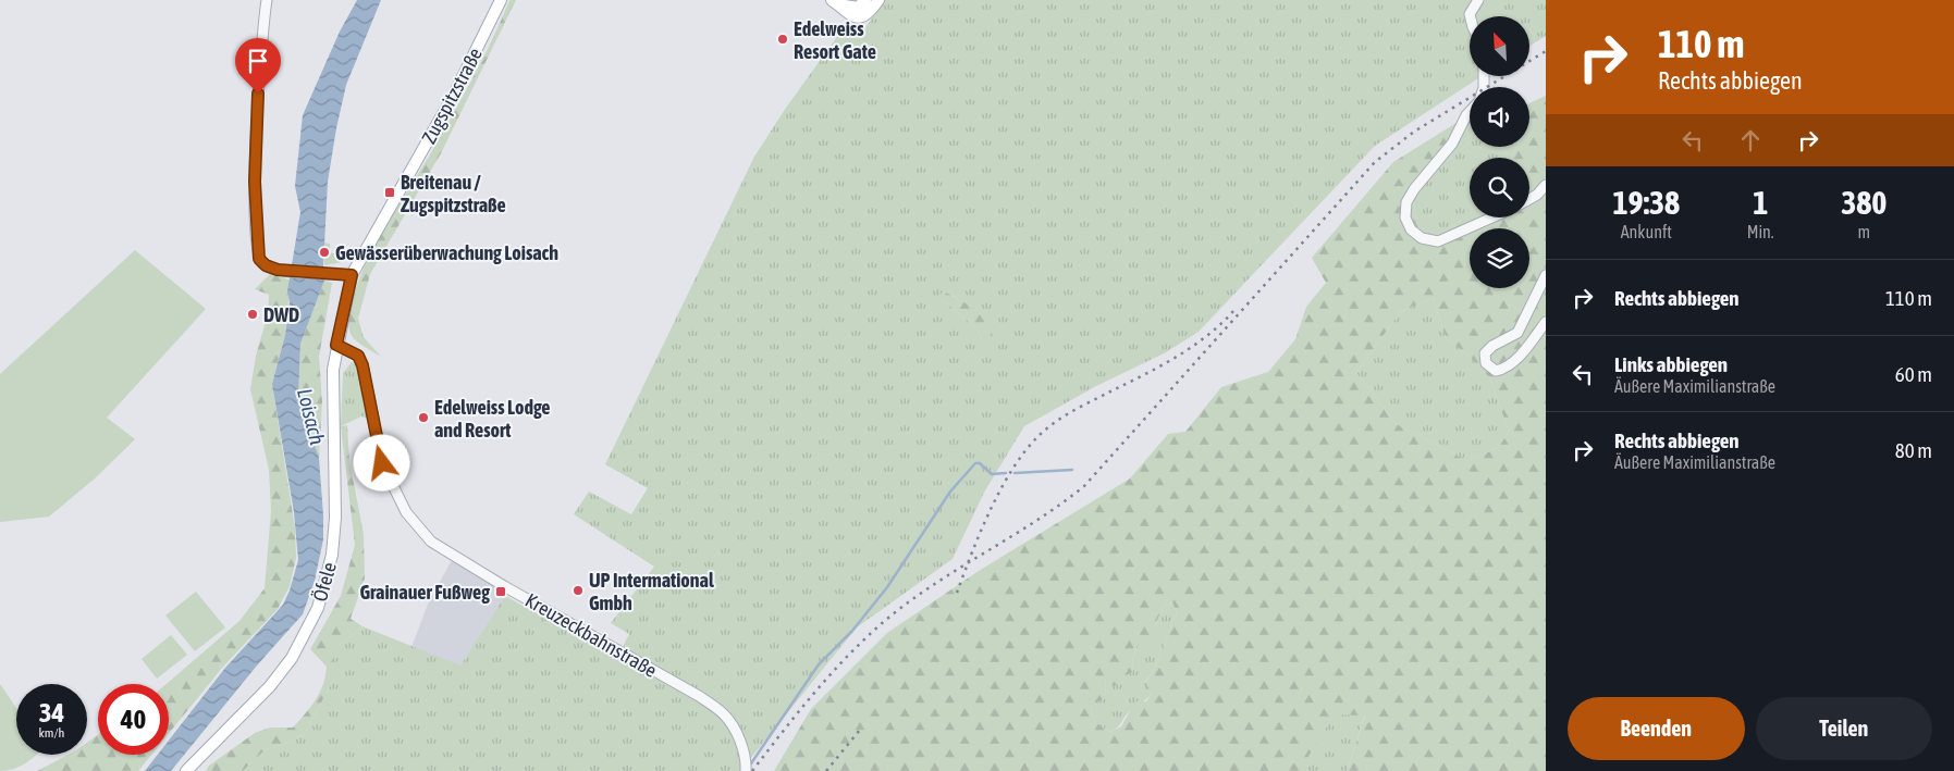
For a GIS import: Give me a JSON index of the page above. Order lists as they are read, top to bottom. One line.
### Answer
{"streets":{"main road":["Zugspitzstraße","Öfele"],"street":["Kreuzeckbahnstraße"]},"crossings":[["Zugspitzstraße","Öfele"],["Zugspitzstraße","Kreuzeckbahnstraße"],["Öfele","Kreuzeckbahnstraße"]],"water":["Loisach"],"places":{"other":["Edelweiss Resort Gate","Gewässerüberwachung Loisach","DWD","Edelweiss Lodge and Resort","UP Intermational Gmbh"],"transit":["Breitenau / Zugspitzstraße","Grainauer Fußweg"]},"north":"top left","page":{"turn":["110 m","Rechts abbiegen"],"eta":["19:38","Ankunft","1","Min.","380","m"],"list":[{"name":"Rechts abbiegen","value":"110 m"},{"name":"Links abbiegen","note":"Äußere Maximilianstraße","value":"60 m"},{"name":"Rechts abbiegen","note":"Äußere Maximilianstraße","value":"80 m"}],"speed":"34 km/h","limit":"40","buttons":["Beenden","Teilen"]}}
